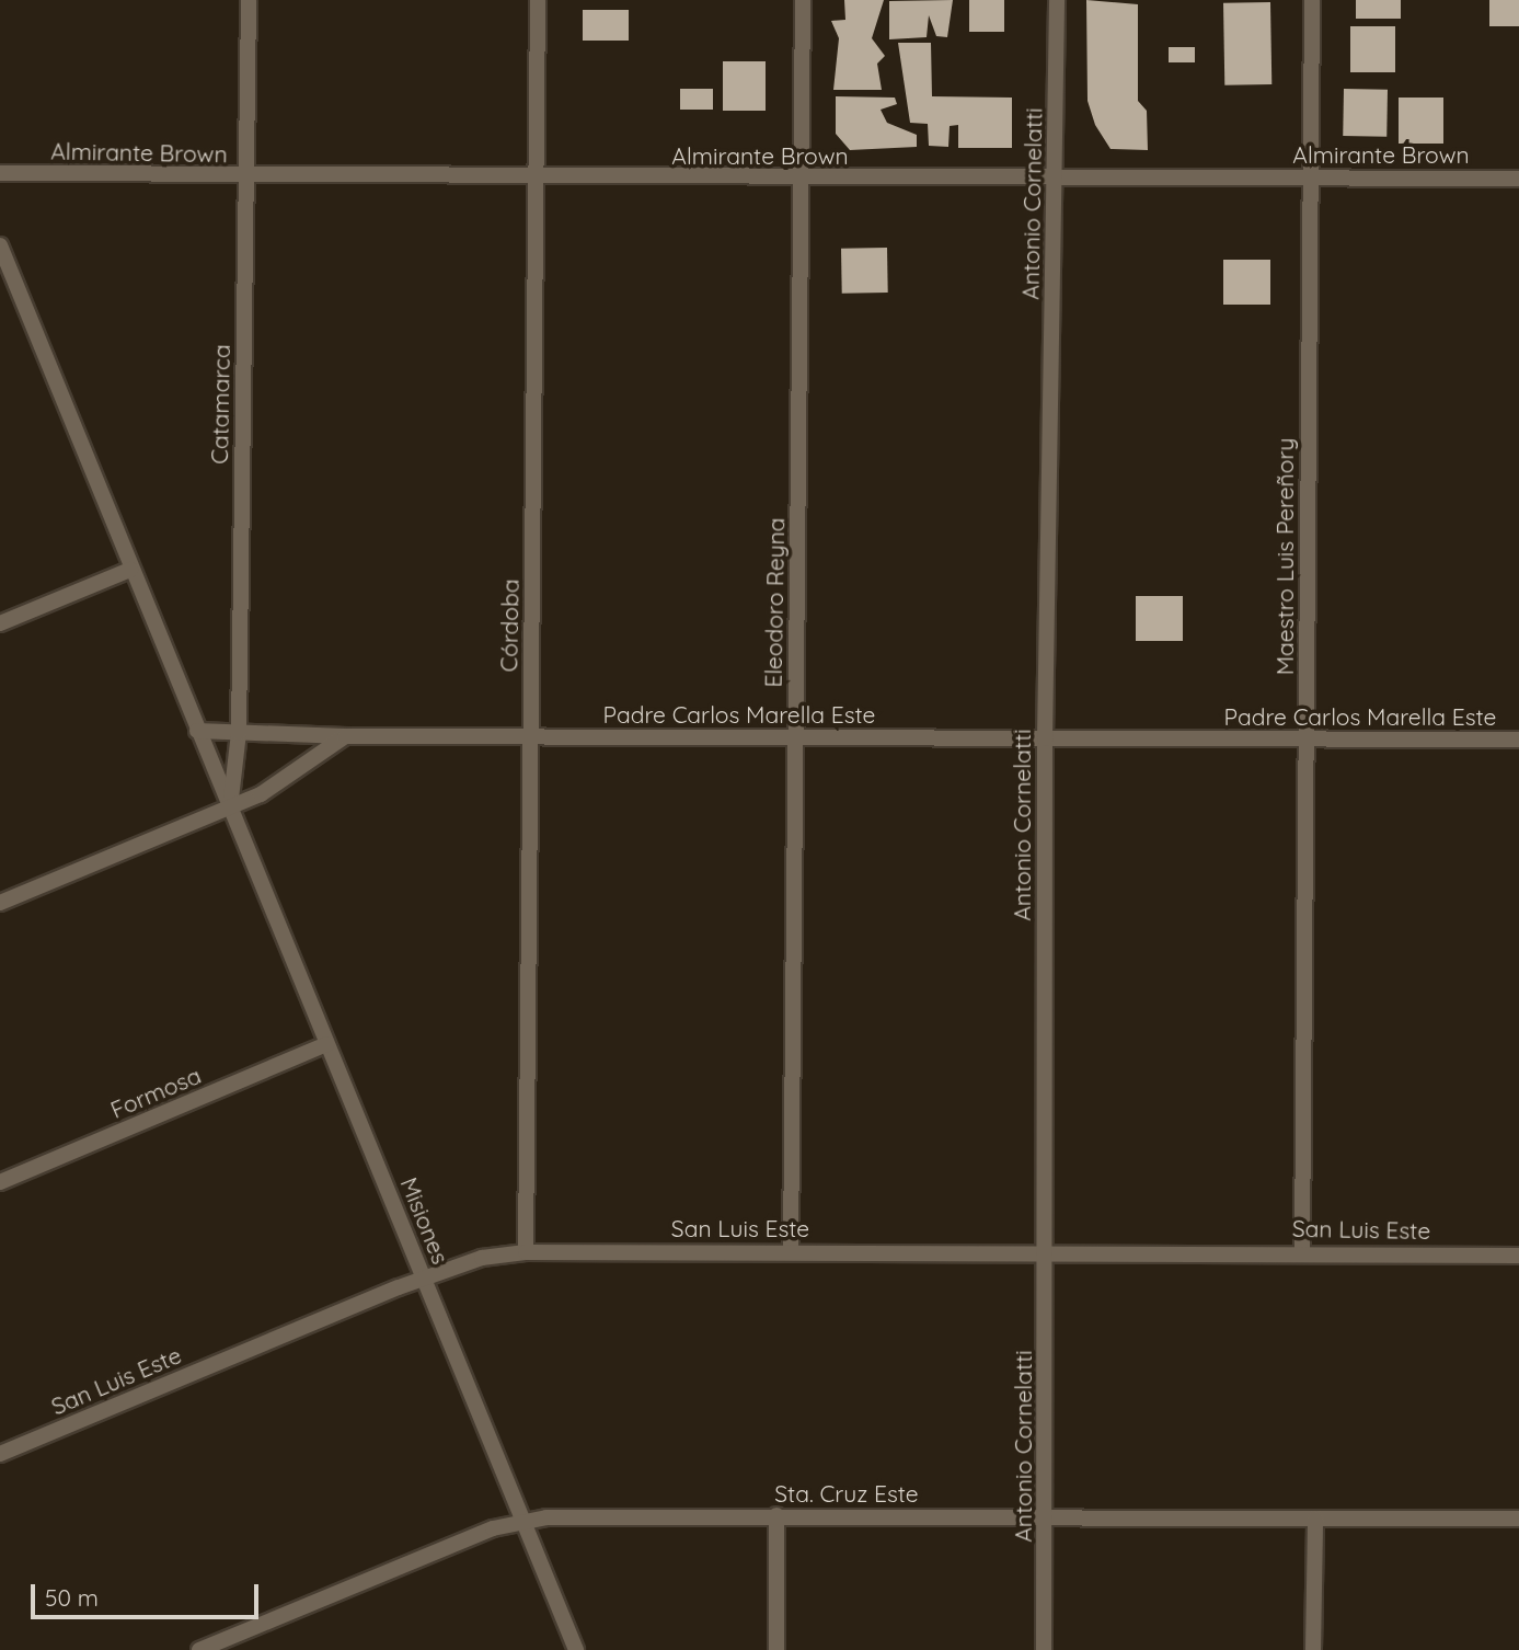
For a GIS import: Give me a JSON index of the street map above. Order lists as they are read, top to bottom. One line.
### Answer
{"streets":{"street":["Almirante Brown","Antonio Cornelatti","Catamarca","Maestro Luis Pereñory","Eleodoro Reyna","Córdoba","Padre Carlos Marella Este","Formosa","Misiones","San Luis Este","Sta. Cruz Este"]},"crossings":[["Almirante Brown","Antonio Cornelatti"],["Almirante Brown","Catamarca"],["Almirante Brown","Maestro Luis Pereñory"],["Almirante Brown","Eleodoro Reyna"],["Almirante Brown","Córdoba"],["Antonio Cornelatti","Padre Carlos Marella Este"],["Antonio Cornelatti","San Luis Este"],["Antonio Cornelatti","Sta. Cruz Este"],["Catamarca","Padre Carlos Marella Este"],["Catamarca","Misiones"],["Maestro Luis Pereñory","Padre Carlos Marella Este"],["Maestro Luis Pereñory","San Luis Este"],["Eleodoro Reyna","Padre Carlos Marella Este"],["Eleodoro Reyna","San Luis Este"],["Córdoba","Padre Carlos Marella Este"],["Córdoba","San Luis Este"],["Padre Carlos Marella Este","Misiones"],["Formosa","Misiones"],["Misiones","San Luis Este"],["Misiones","Sta. Cruz Este"]],"scale_bar":"50 m"}
